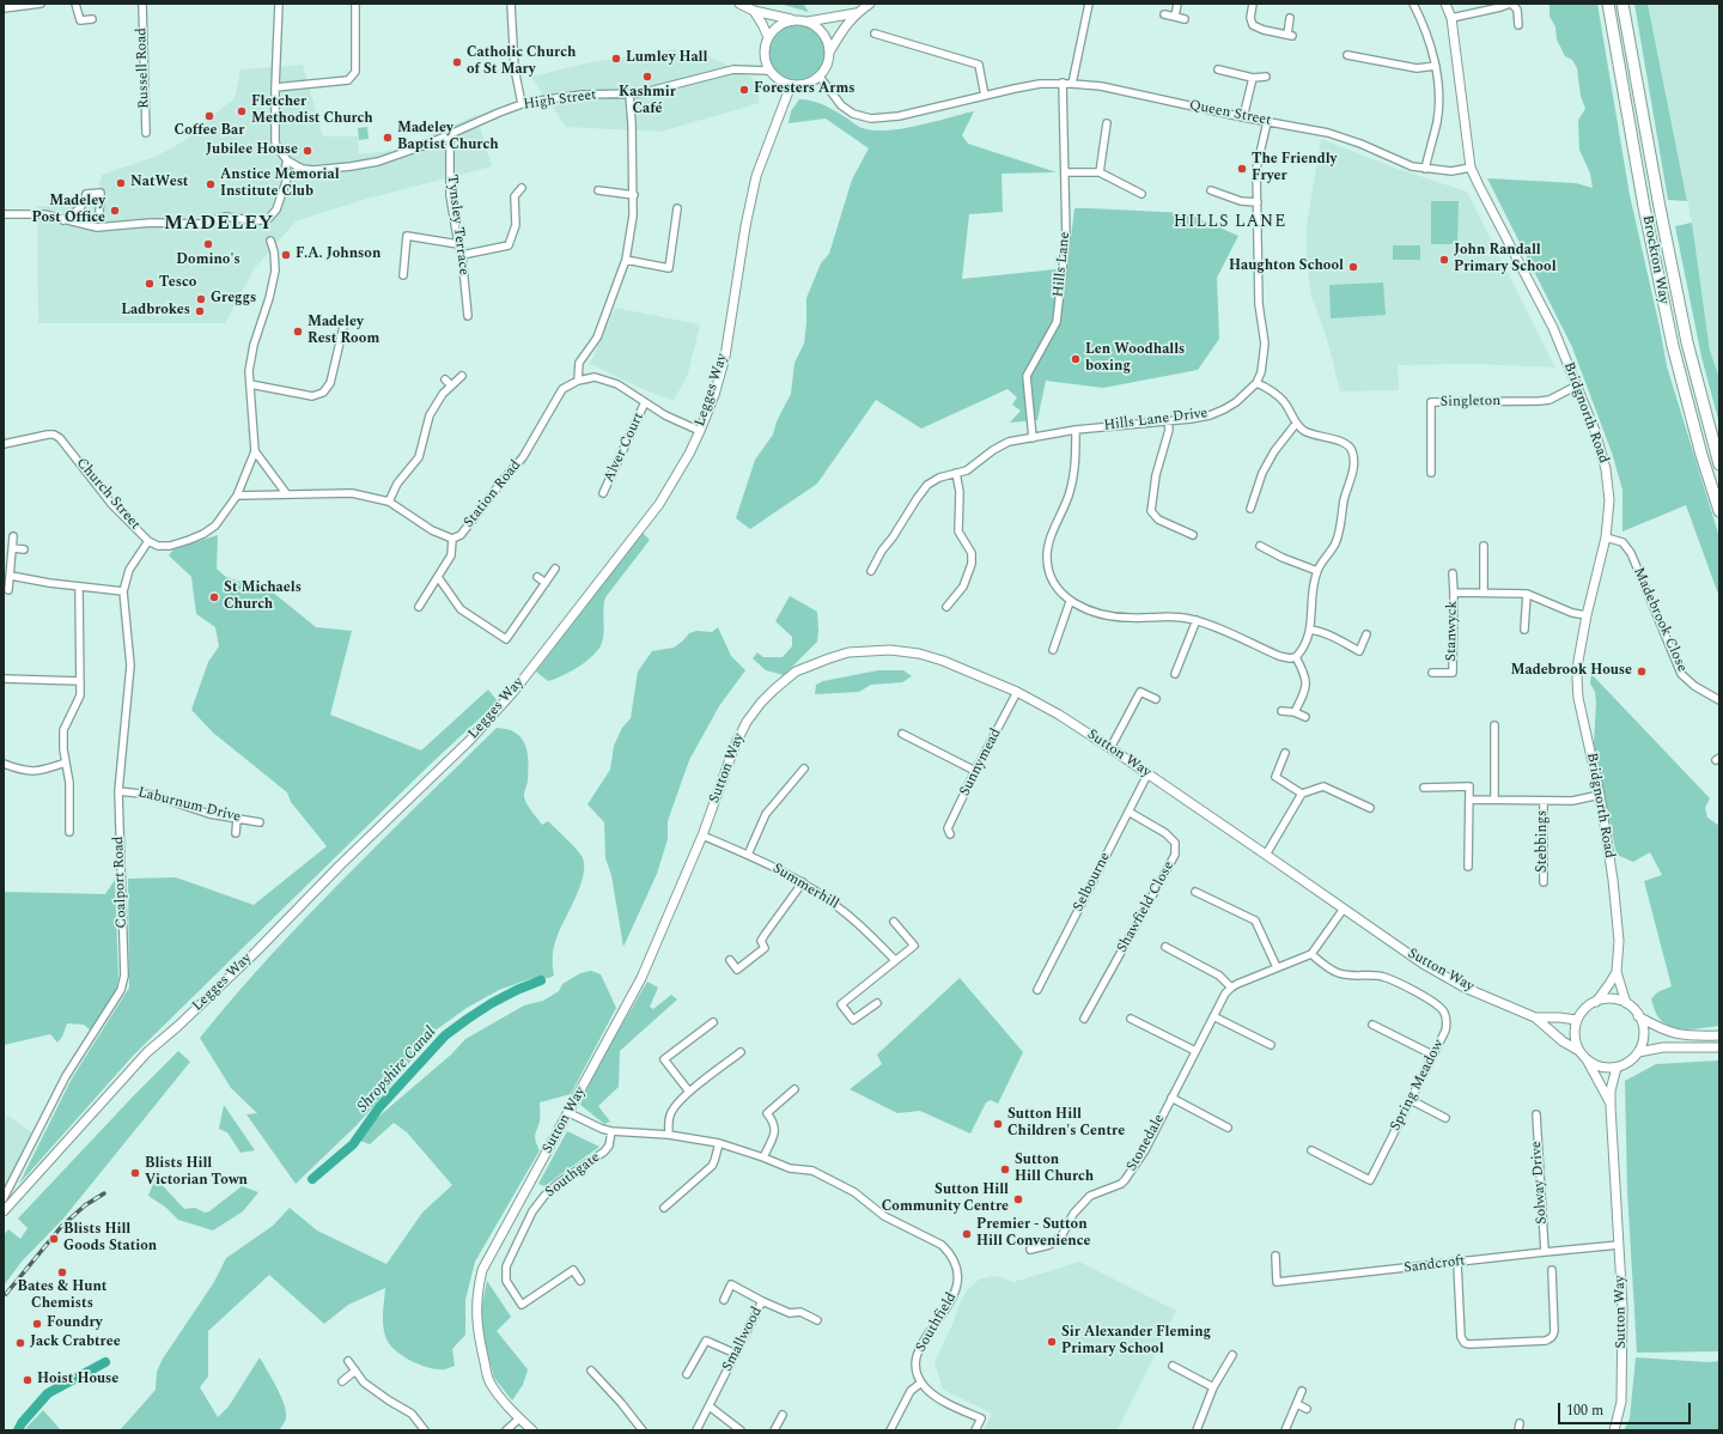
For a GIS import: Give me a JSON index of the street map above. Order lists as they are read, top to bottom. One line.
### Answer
{"streets":{"highway":["Brockton Way"],"street":["Russell Road","High Street","Queen Street","Tynsley Terrace","Hills Lane","Legges Way","Singleton","Bridgnorth Road","Hills Lane Drive","Alver Court","Church Street","Station Road","Madebrook Close","Stanwyck","Sutton Way","Sunnymead","Laburnum Drive","Stebbings","Coalport Road","Selbourne","Summerhill","Shawfield Close","Spring Meadow","Stonedale","Southgate","Solway Drive","Sandcroft","Southfield","Smallwood"]},"crossings":[["High Street","Queen Street"],["High Street","Tynsley Terrace"],["High Street","Legges Way"],["Queen Street","Hills Lane"],["Queen Street","Legges Way"],["Queen Street","Bridgnorth Road"],["Hills Lane","Hills Lane Drive"],["Singleton","Bridgnorth Road"],["Bridgnorth Road","Madebrook Close"],["Bridgnorth Road","Stanwyck"],["Bridgnorth Road","Sutton Way"],["Bridgnorth Road","Stebbings"],["Church Street","Station Road"],["Church Street","Coalport Road"],["Sutton Way","Sunnymead"],["Sutton Way","Selbourne"],["Sutton Way","Summerhill"],["Sutton Way","Sandcroft"],["Laburnum Drive","Coalport Road"],["Selbourne","Shawfield Close"],["Solway Drive","Sandcroft"]],"districts":["HILLS LANE","MADELEY"],"water":["Shropshire Canal"],"places":["Lumley Hall","Catholic Church of St Mary","Kashmir Café","Foresters Arms","Fletcher Methodist Church","Coffee Bar","Madeley Baptist Church","Jubilee House","The Friendly Fryer","NatWest","Anstice Memorial Institute Club","Madeley Post Office","Domino's","F.A. Johnson","John Randall Primary School","Haughton School","Tesco","Greggs","Ladbrokes","Madeley Rest Room","Len Woodhalls boxing","St Michaels Church","Madebrook House","Sutton Hill Children's Centre","Sutton Hill Church","Blists Hill Victorian Town","Sutton Hill Community Centre","Premier - Sutton Hill Convenience","Blists Hill Goods Station","Bates & Hunt Chemists","Foundry","Sir Alexander Fleming Primary School","Jack Crabtree","Hoist House"],"scale_bar":"100 m"}
